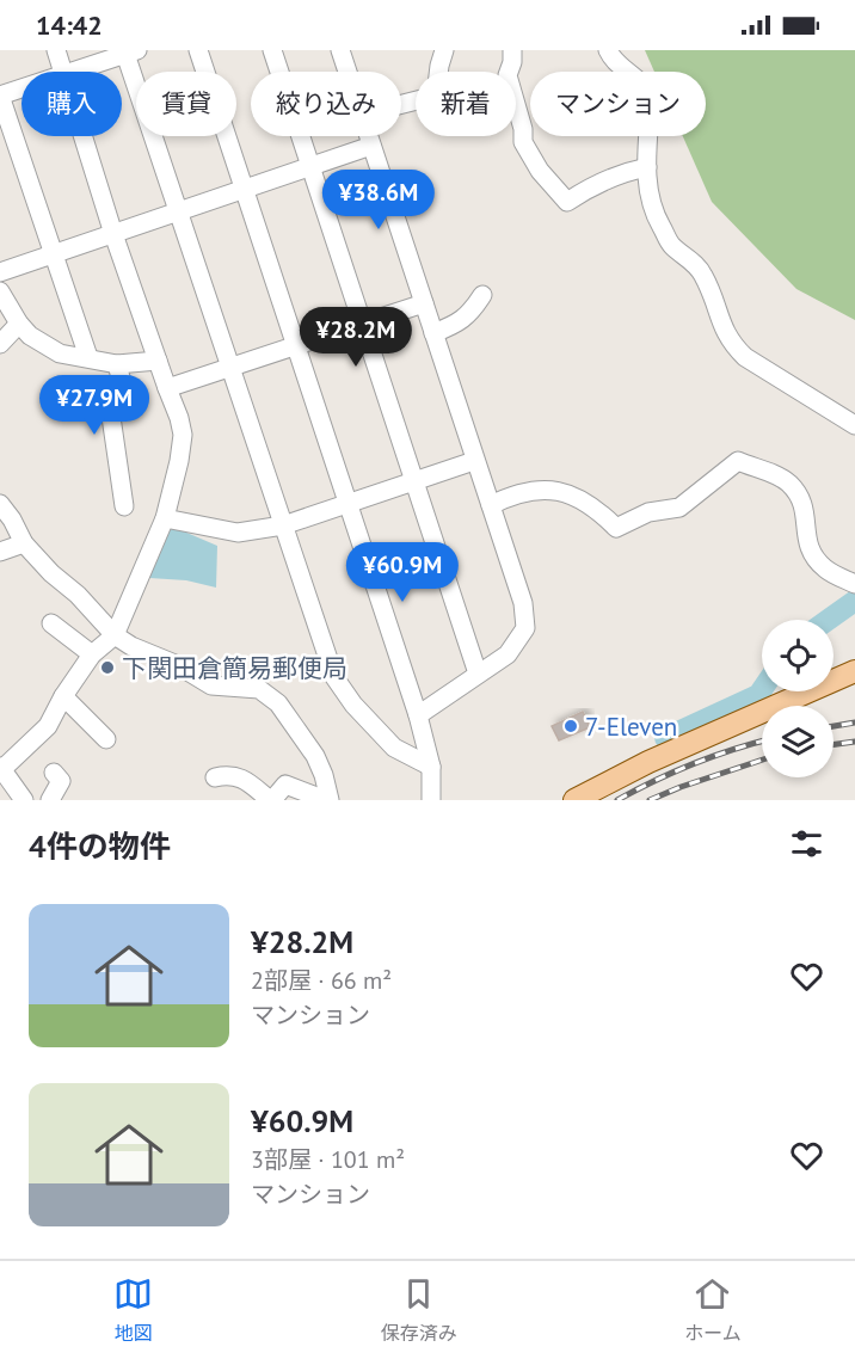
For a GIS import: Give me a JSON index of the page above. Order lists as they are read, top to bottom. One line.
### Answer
{"places":["下関田倉簡易郵便局","7-Eleven"],"page":{"status":"14:42","chip":["購入","賃貸","絞り込み","新着","マンション"],"price":["¥38.6M","¥28.2M","¥27.9M","¥60.9M"],"heading":"4件の物件","list":[{"name":"¥28.2M","note":"2部屋 · 66 m² · マンション"},{"name":"¥60.9M","note":"3部屋 · 101 m² · マンション"}],"tabs":["地図","保存済み","ホーム"]}}
